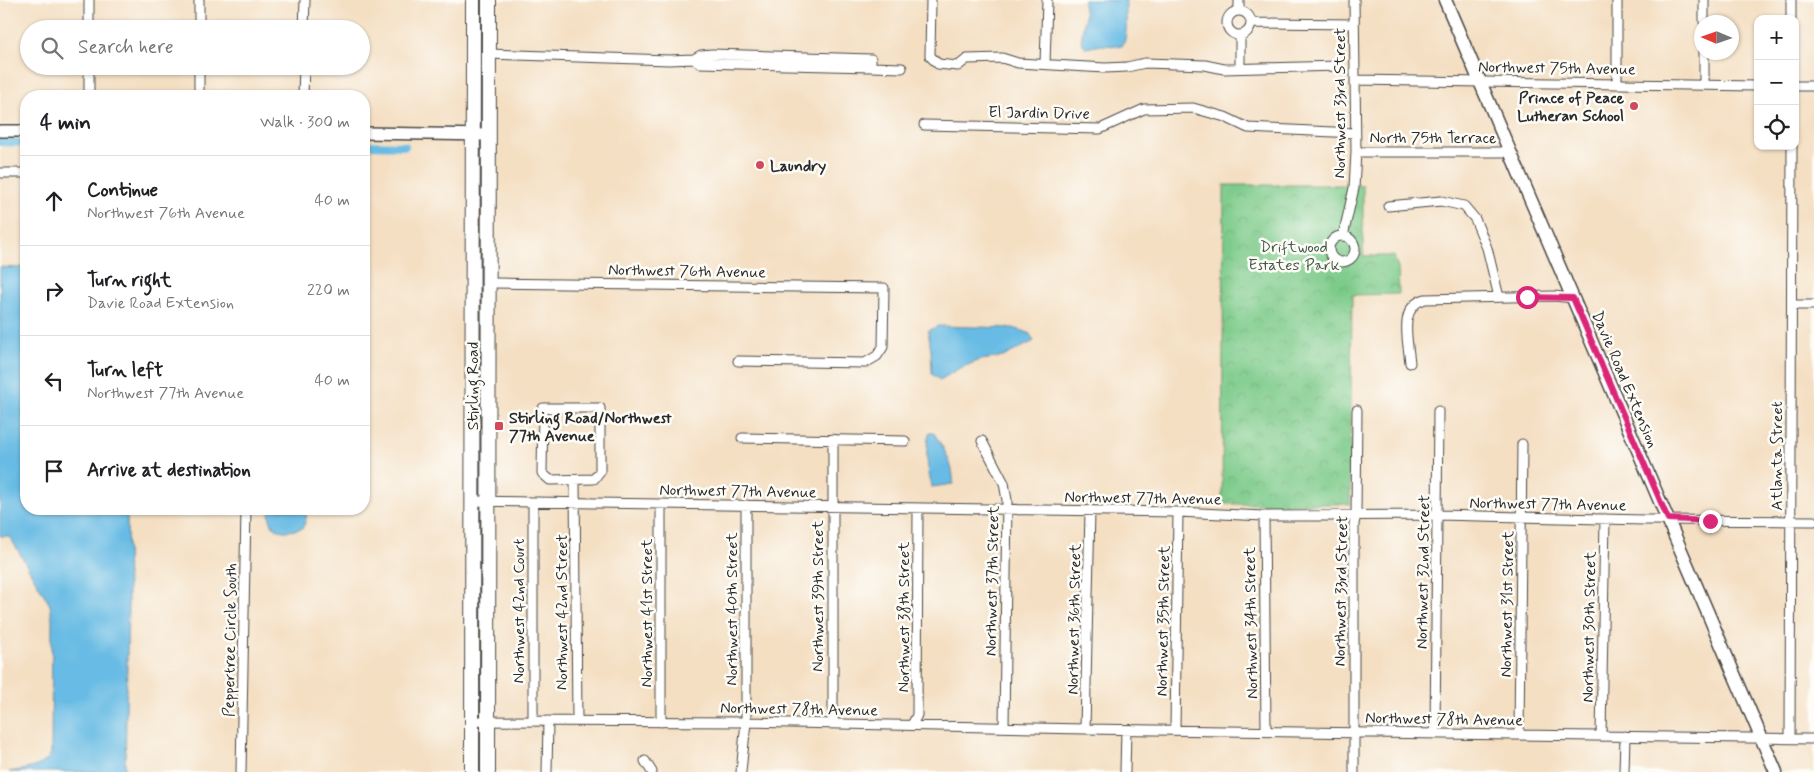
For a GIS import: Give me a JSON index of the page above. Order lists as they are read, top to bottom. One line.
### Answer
{"streets":{"main road":["Davie Road Extension","Stirling Road"],"street":["Northwest 75th Avenue","Northwest 33rd Street","El Jardin Drive","North 75th Terrace","Northwest 76th Avenue","Atlanta Street","Northwest 77th Avenue","Northwest 32nd Street","Northwest 37th Street","Northwest 39th Street","Northwest 31st Street","Northwest 40th Street","Northwest 42nd Court","Northwest 42nd Street","Northwest 41st Street","Northwest 38th Street","Northwest 36th Street","Northwest 35th Street","Northwest 34th Street","Northwest 30th Street","Peppertree Circle South","Northwest 78th Avenue"]},"crossings":[["Northwest 75th Avenue","Northwest 33rd Street"],["Northwest 75th Avenue","Davie Road Extension"],["Northwest 33rd Street","El Jardin Drive"],["Northwest 33rd Street","North 75th Terrace"],["Northwest 33rd Street","Northwest 77th Avenue"],["Northwest 33rd Street","Northwest 78th Avenue"],["North 75th Terrace","Davie Road Extension"],["Northwest 76th Avenue","Stirling Road"],["Davie Road Extension","Northwest 77th Avenue"],["Davie Road Extension","Northwest 78th Avenue"],["Stirling Road","Northwest 77th Avenue"],["Stirling Road","Northwest 78th Avenue"],["Atlanta Street","Northwest 77th Avenue"],["Northwest 77th Avenue","Northwest 32nd Street"],["Northwest 77th Avenue","Northwest 37th Street"],["Northwest 77th Avenue","Northwest 39th Street"],["Northwest 77th Avenue","Northwest 31st Street"],["Northwest 77th Avenue","Northwest 40th Street"],["Northwest 77th Avenue","Northwest 42nd Court"],["Northwest 77th Avenue","Northwest 42nd Street"],["Northwest 77th Avenue","Northwest 41st Street"],["Northwest 77th Avenue","Northwest 38th Street"],["Northwest 77th Avenue","Northwest 36th Street"],["Northwest 77th Avenue","Northwest 35th Street"],["Northwest 77th Avenue","Northwest 34th Street"],["Northwest 77th Avenue","Northwest 30th Street"],["Northwest 32nd Street","Northwest 78th Avenue"],["Northwest 37th Street","Northwest 78th Avenue"],["Northwest 39th Street","Northwest 78th Avenue"],["Northwest 31st Street","Northwest 78th Avenue"],["Northwest 40th Street","Northwest 78th Avenue"],["Northwest 42nd Court","Northwest 78th Avenue"],["Northwest 42nd Street","Northwest 78th Avenue"],["Northwest 41st Street","Northwest 78th Avenue"],["Northwest 38th Street","Northwest 78th Avenue"],["Northwest 36th Street","Northwest 78th Avenue"],["Northwest 35th Street","Northwest 78th Avenue"],["Northwest 34th Street","Northwest 78th Avenue"],["Northwest 30th Street","Northwest 78th Avenue"]],"parks":["Driftwood Estates Park"],"places":{"other":["Prince of Peace Lutheran School","Laundry"],"transit":["Stirling Road/Northwest 77th Avenue"]},"north":"left","page":{"map_buttons":["+","−"],"search":"Search here","heading":["4 min","Walk · 300 m"],"list":[["Continue","Northwest 76th Avenue","40 m"],["Turn right","Davie Road Extension","220 m"],["Turn left","Northwest 77th Avenue","40 m"],"Arrive at destination"]}}
